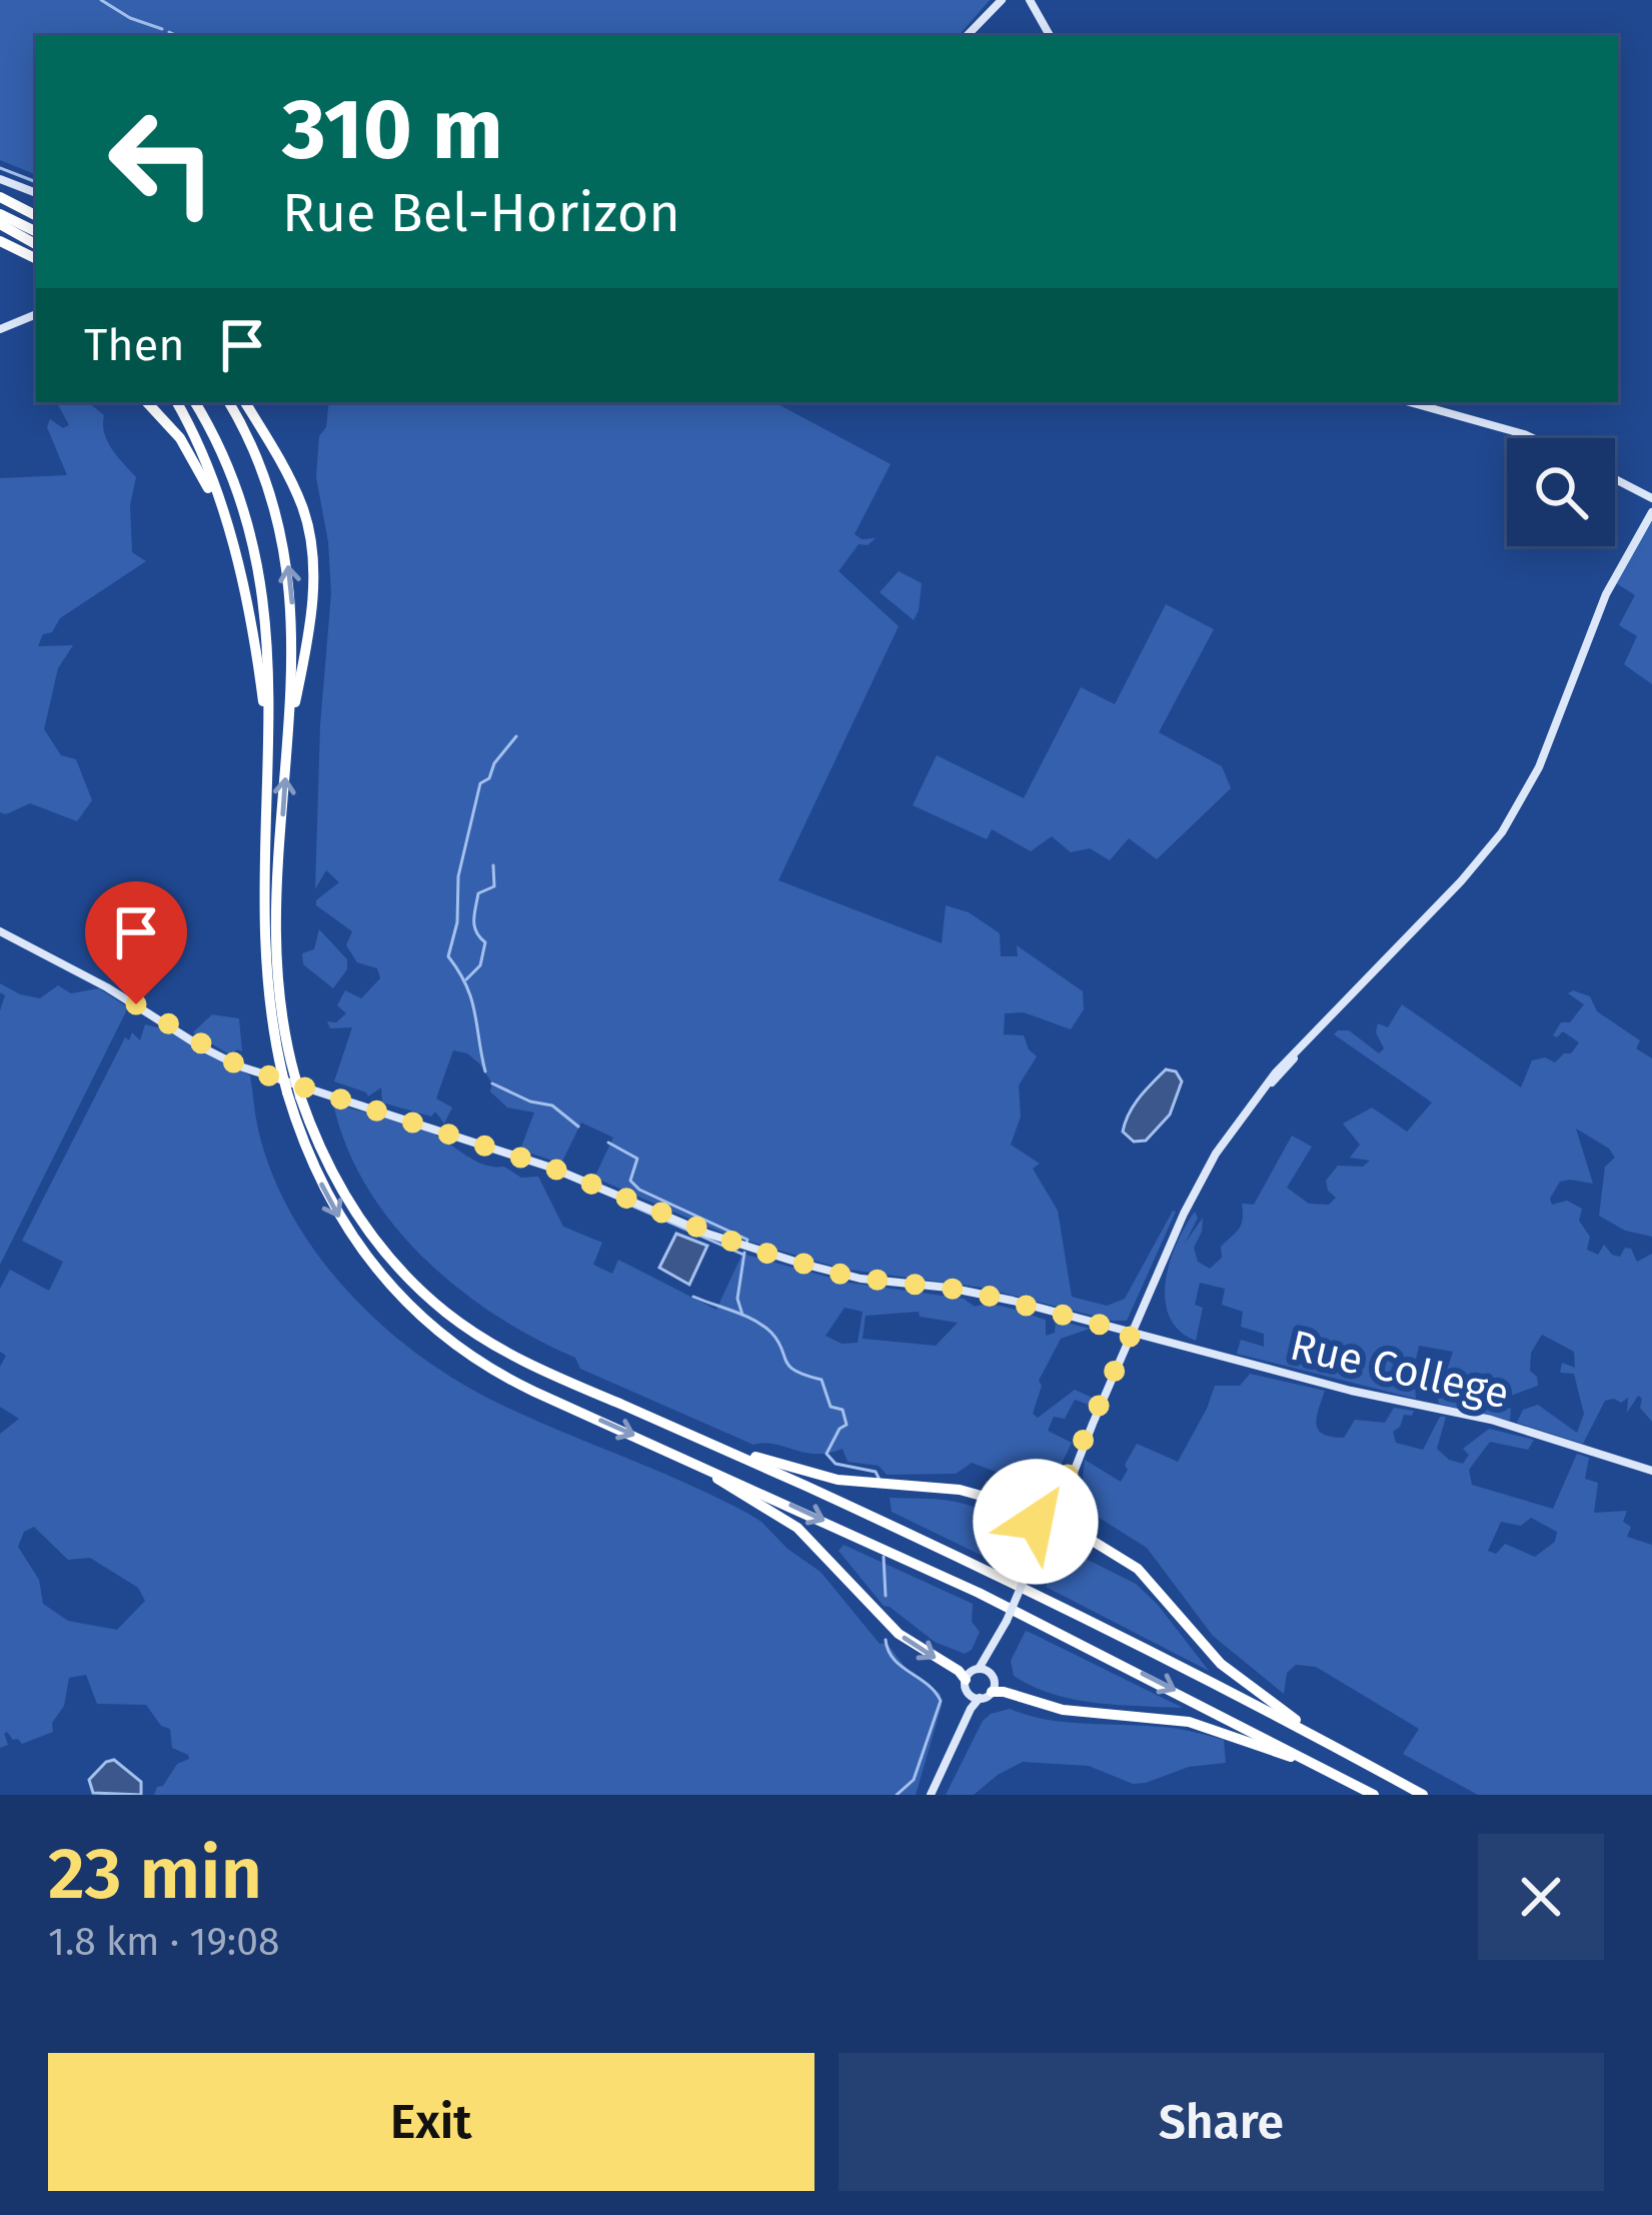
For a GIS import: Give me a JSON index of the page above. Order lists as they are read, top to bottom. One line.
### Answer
{"streets":{"street":["Rue College"]},"page":{"turn":["310 m","Rue Bel-Horizon"],"then":"Then","heading":["23 min","1.8 km · 19:08"],"buttons":["Exit","Share"]}}
